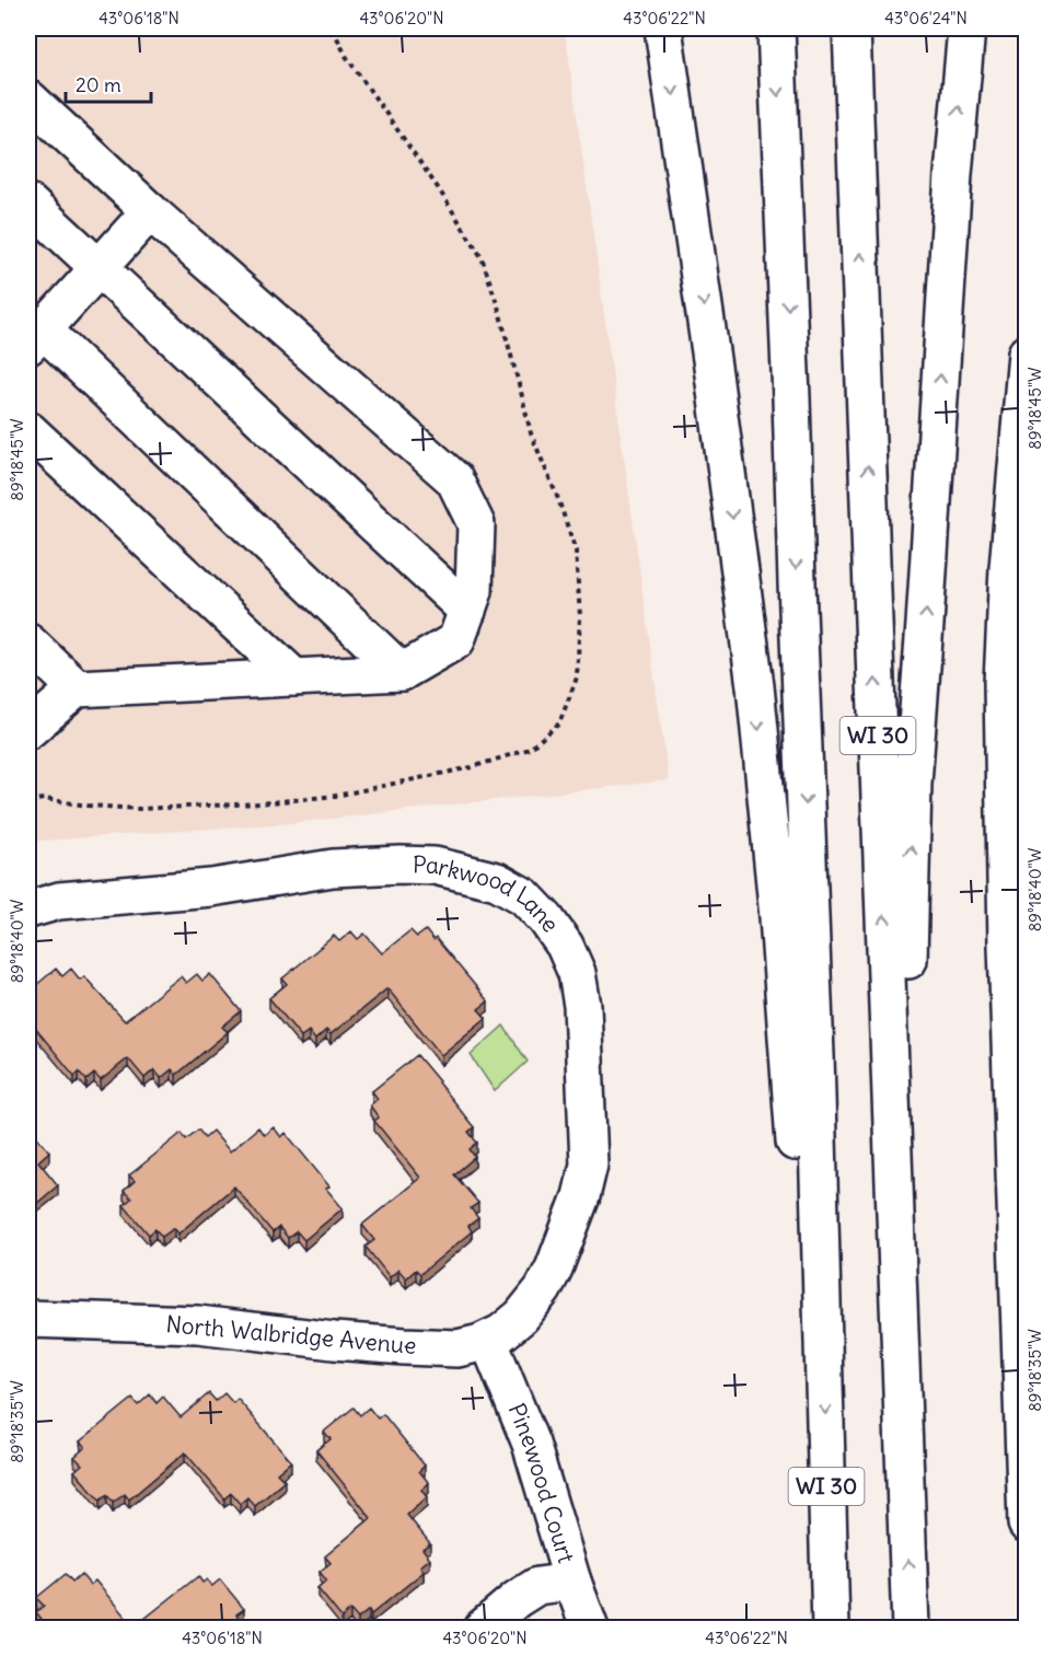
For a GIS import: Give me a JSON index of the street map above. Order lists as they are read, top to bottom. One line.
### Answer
{"streets":{"main road":["WI 30","Parkwood Lane","North Walbridge Avenue","Pinewood Court"]},"crossings":[["Parkwood Lane","North Walbridge Avenue"],["North Walbridge Avenue","Pinewood Court"]],"scale_bar":"20 m","coordinates":["43°06'18\"N","43°06'20\"N","43°06'22\"N","43°06'24\"N","89°18'45\"W","89°18'40\"W","89°18'35\"W"]}
